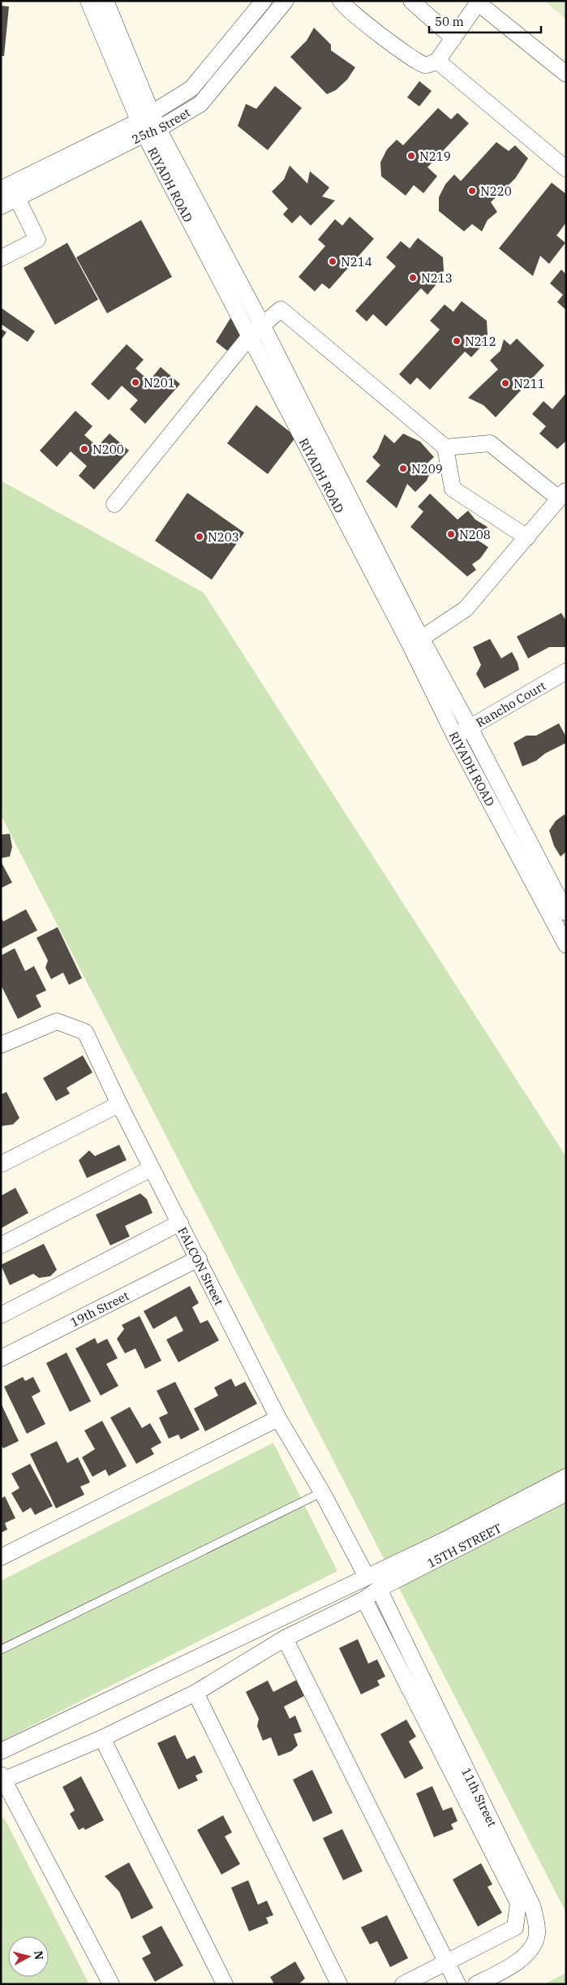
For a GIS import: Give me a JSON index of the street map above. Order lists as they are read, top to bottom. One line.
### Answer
{"streets":{"street":["25th Street","RIYADH ROAD","Rancho Court","FALCON Street","19th Street","15TH STREET","11th Street"]},"crossings":[["25th Street","RIYADH ROAD"],["RIYADH ROAD","Rancho Court"],["FALCON Street","19th Street"],["15TH STREET","11th Street"]],"places":["N219","N220","N214","N213","N212","N201","N211","N200","N209","N208","N203"],"scale_bar":"50 m","north":"right"}
